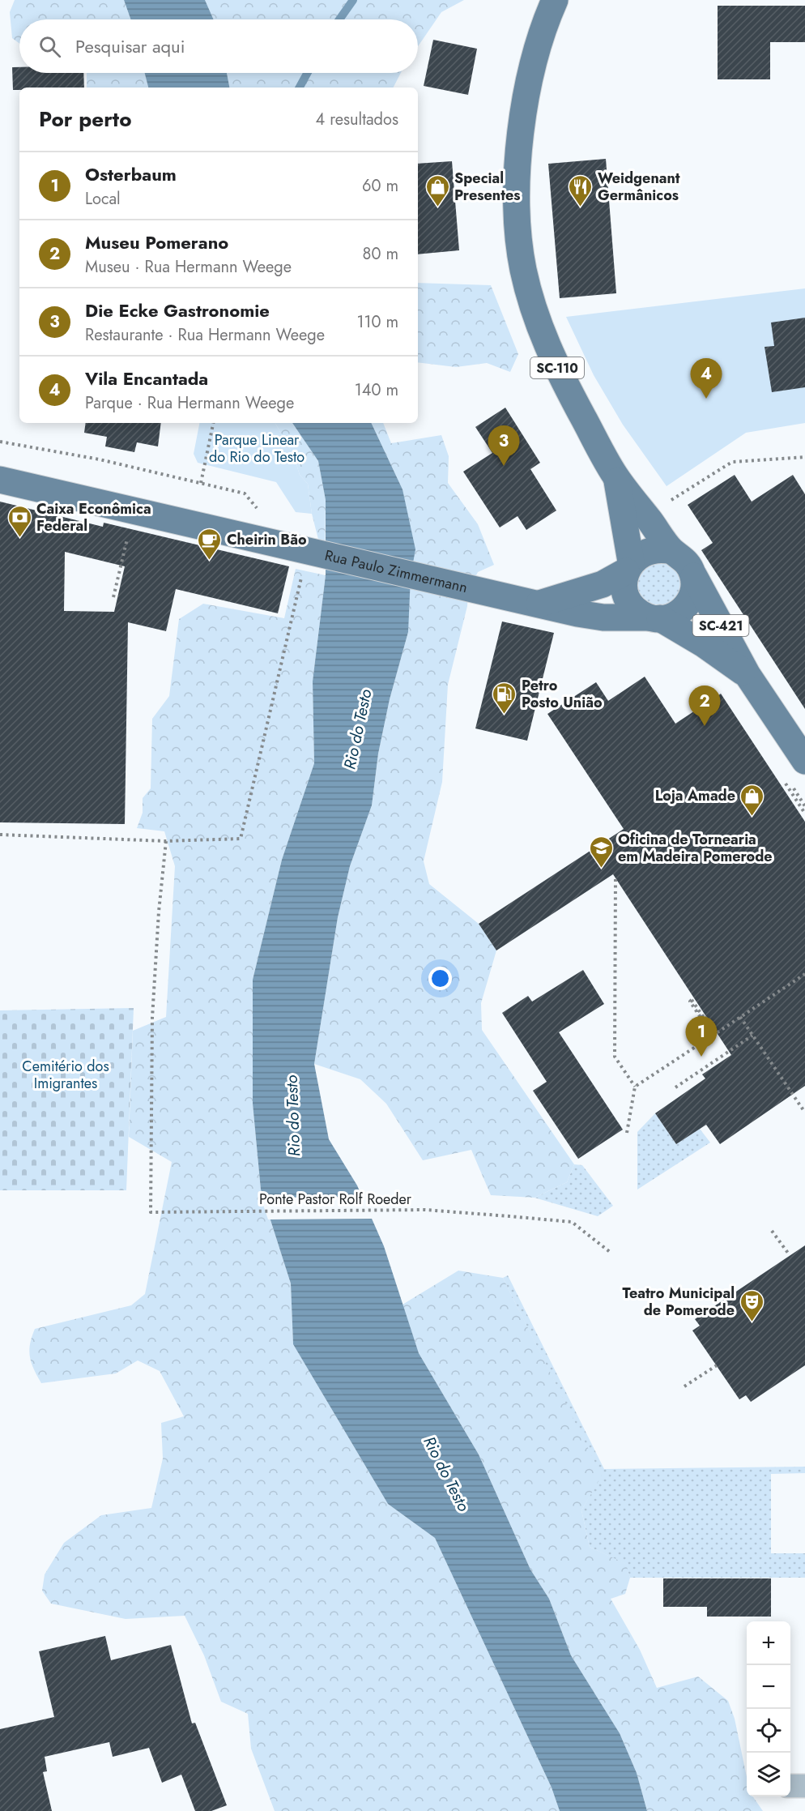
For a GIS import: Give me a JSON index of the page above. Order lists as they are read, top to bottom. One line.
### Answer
{"streets":{"main road":["SC-110","Rua Paulo Zimmermann","SC-421"],"path":["Ponte Pastor Rolf Roeder"]},"crossings":[["SC-110","Rua Paulo Zimmermann"],["SC-110","SC-421"],["Rua Paulo Zimmermann","SC-421"]],"water":["Rio do Testo"],"parks":["Parque Linear do Rio do Testo","Cemitério dos Imigrantes"],"places":{"shop":["Special Presentes","Loja Amade"],"restaurant":["Weidgenant Germânicos"],"bank":["Caixa Econômica Federal"],"cafe":["Cheirin Bão"],"fuel station":["Petro Posto União"],"school or university":["Oficina de Tornearia em Madeira Pomerode"],"theatre":["Teatro Municipal de Pomerode"]},"page":{"search":"Pesquisar aqui","heading":["Por perto","4 resultados"],"list":[{"mark":"1","name":"Osterbaum","note":"Local","value":"60 m"},{"mark":"2","name":"Museu Pomerano","note":"Museu · Rua Hermann Weege","value":"80 m"},{"mark":"3","name":"Die Ecke Gastronomie","note":"Restaurante · Rua Hermann Weege","value":"110 m"},{"mark":"4","name":"Vila Encantada","note":"Parque · Rua Hermann Weege","value":"140 m"}],"pins":["4","3","2","1"],"map_buttons":["+","−"]}}
